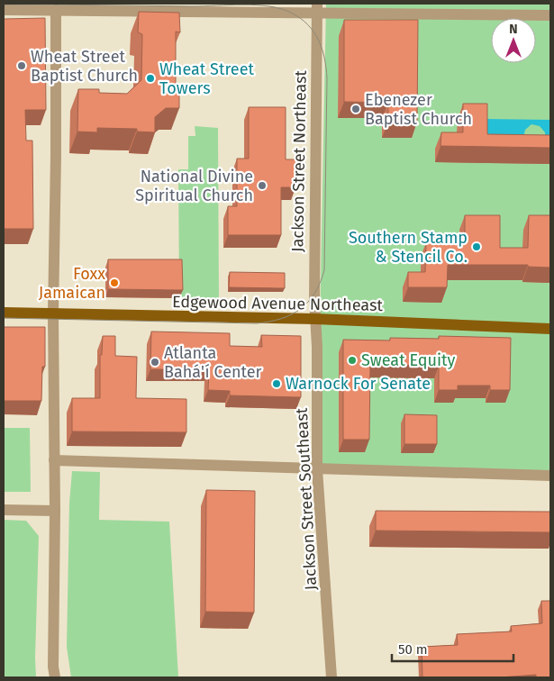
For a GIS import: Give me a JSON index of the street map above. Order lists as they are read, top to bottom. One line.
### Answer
{"streets":{"main road":["Edgewood Avenue Northeast"],"street":["Jackson Street Northeast","Jackson Street Southeast"]},"crossings":[["Jackson Street Northeast","Edgewood Avenue Northeast"],["Jackson Street Northeast","Jackson Street Southeast"],["Edgewood Avenue Northeast","Jackson Street Southeast"]],"places":["Wheat Street Baptist Church","Wheat Street Towers","Ebenezer Baptist Church","National Divine Spiritual Church","Southern Stamp & Stencil Co.","Foxx Jamaican","Sweat Equity","Atlanta Bahá'í Center","Warnock For Senate"],"scale_bar":"50 m","north":"top"}
